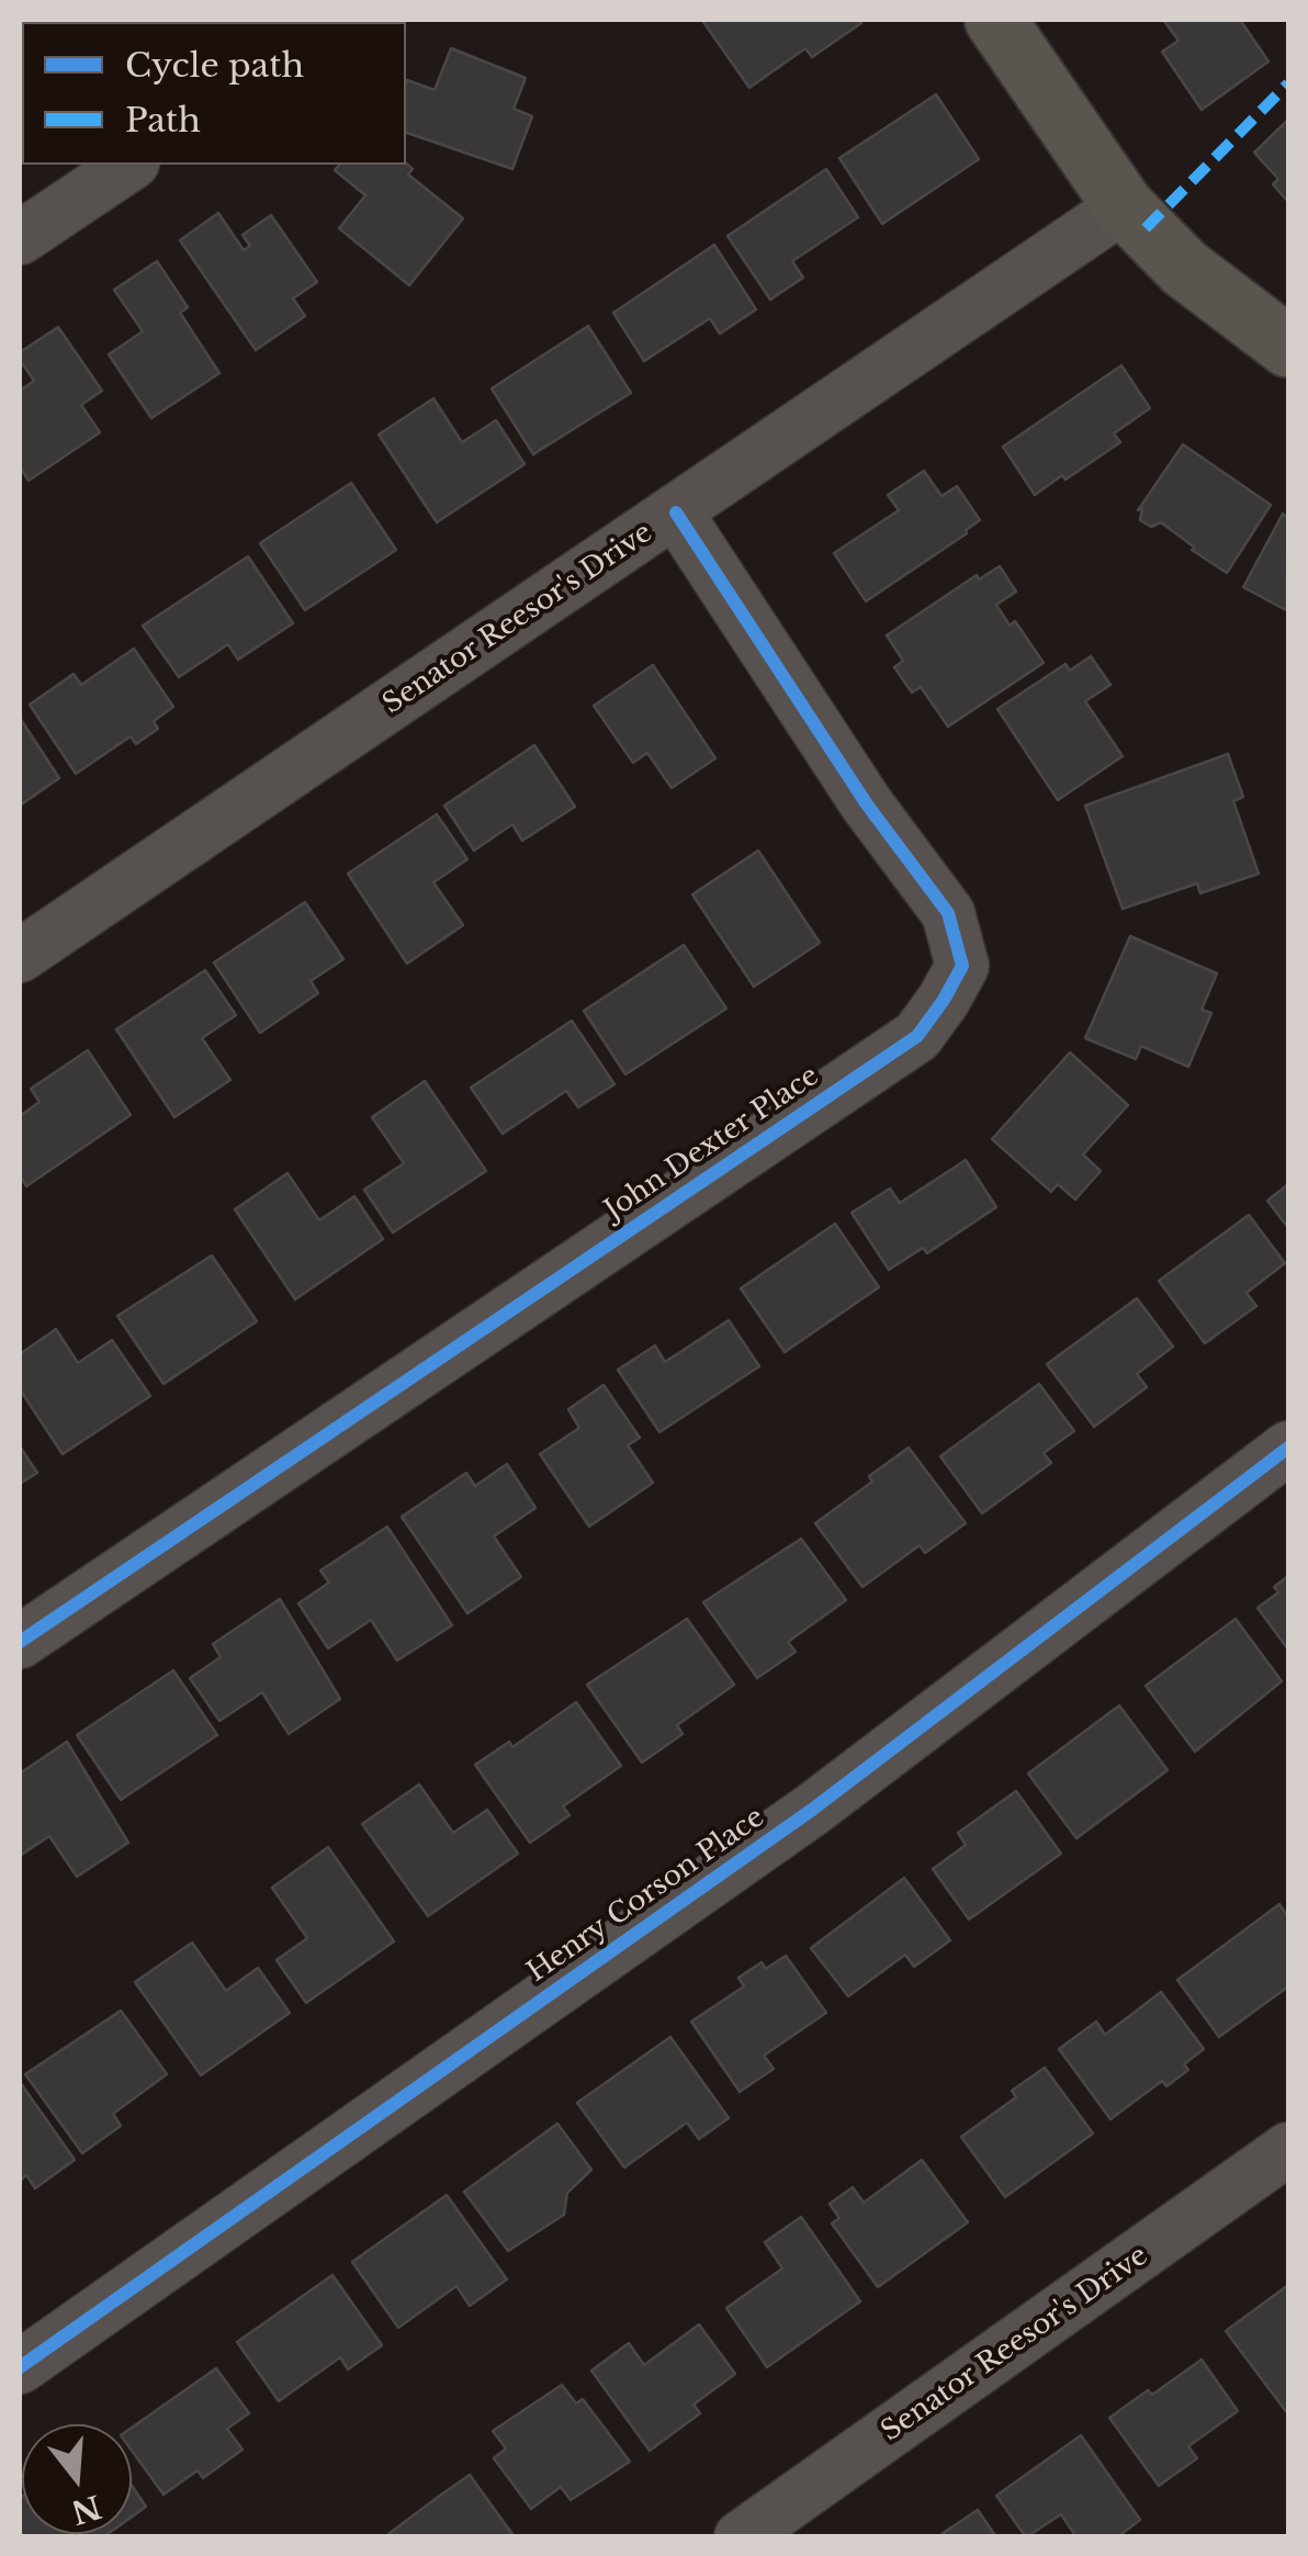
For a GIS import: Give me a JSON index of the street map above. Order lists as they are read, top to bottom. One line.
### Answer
{"streets":{"street":["Senator Reesor's Drive","John Dexter Place","Henry Corson Place"]},"crossings":[["Senator Reesor's Drive","John Dexter Place"]],"legend":["Cycle path","Path"],"north":"bottom"}
